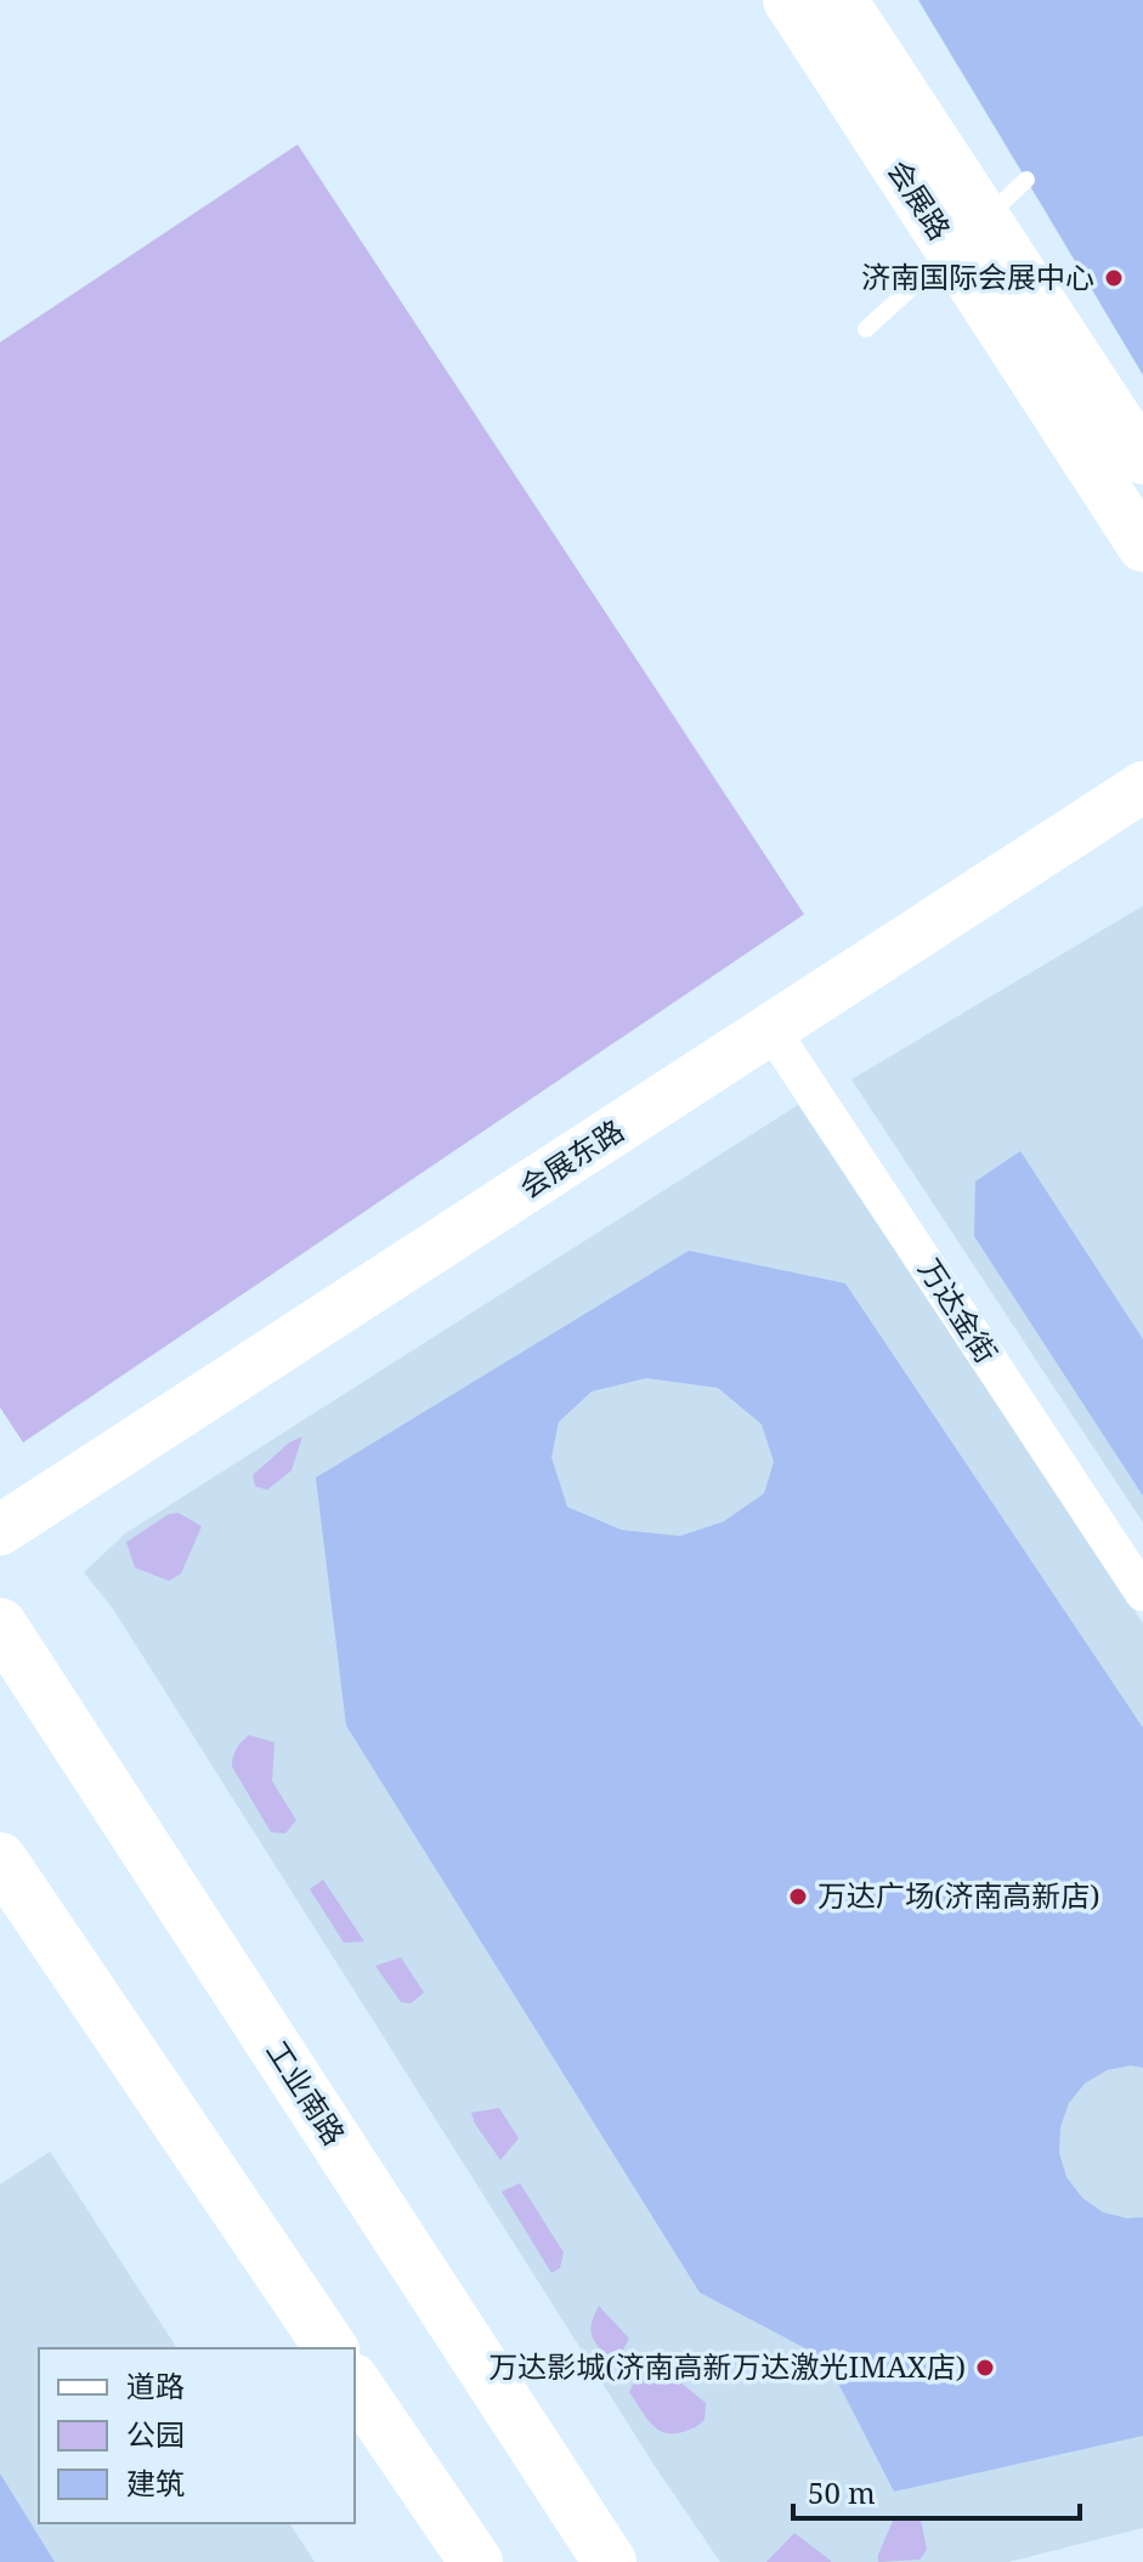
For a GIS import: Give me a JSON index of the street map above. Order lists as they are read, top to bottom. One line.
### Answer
{"streets":{"main road":["工业南路"],"street":["会展路","会展东路","万达金街"]},"crossings":[["会展东路","万达金街"]],"places":["济南国际会展中心","万达广场(济南高新店)","万达影城(济南高新万达激光IMAX店)"],"legend":["道路","公园","建筑"],"scale_bar":"50 m"}
